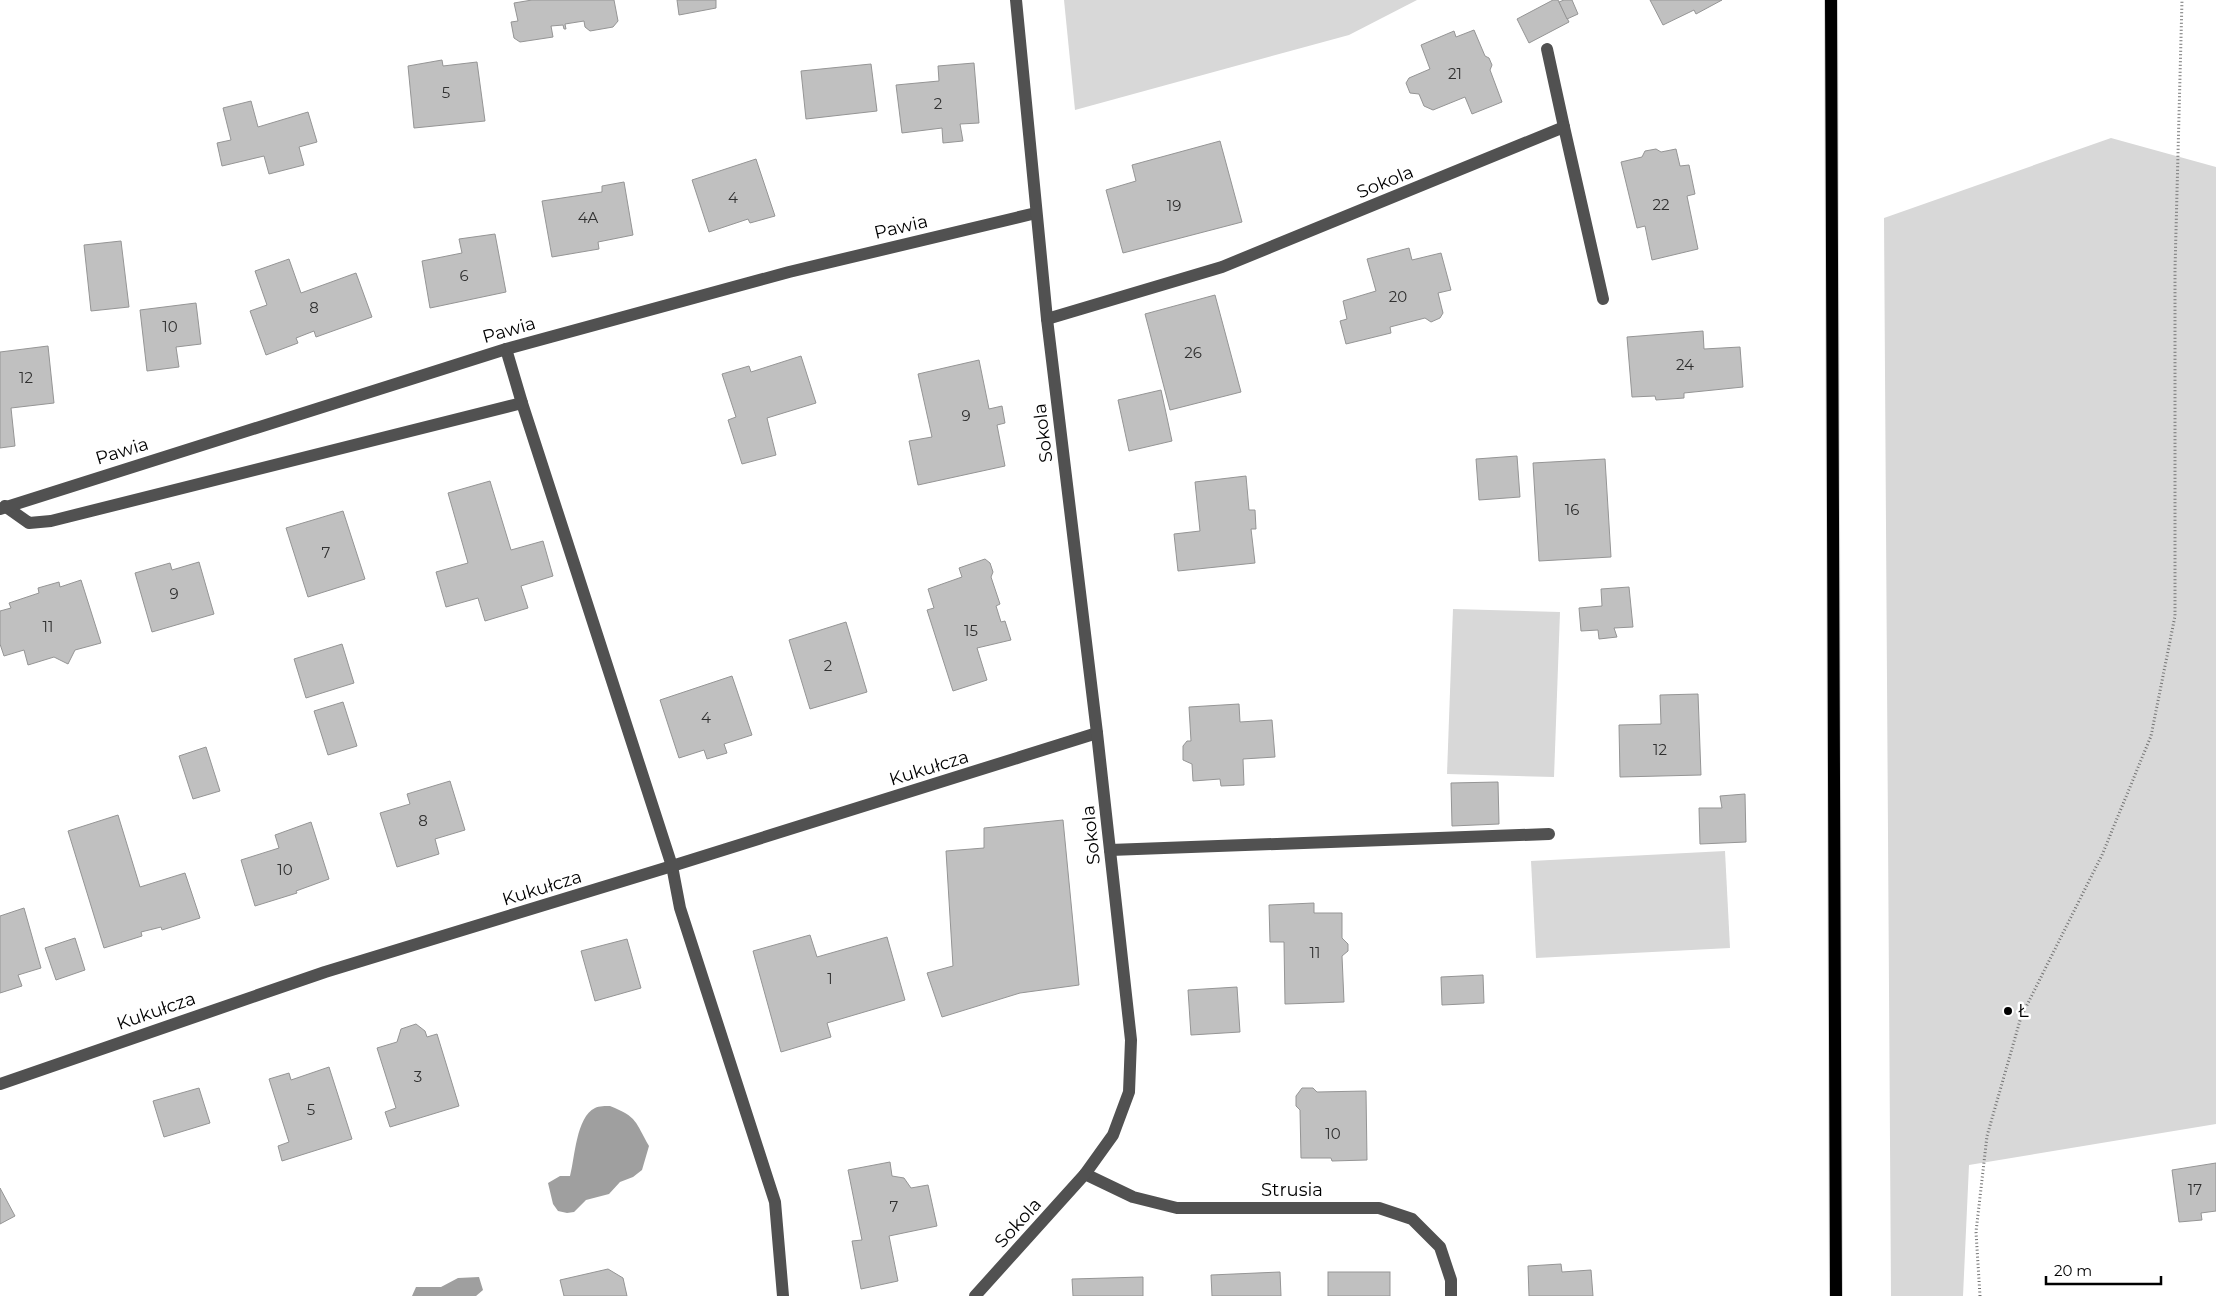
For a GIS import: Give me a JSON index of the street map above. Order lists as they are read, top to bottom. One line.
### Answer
{"streets":{"street":["Sokola","Pawia","Kukułcza","Strusia"]},"crossings":[["Sokola","Pawia"],["Sokola","Kukułcza"],["Sokola","Strusia"]],"places":["Ł"],"house_numbers":["21","5","2","4","22","19","4A","6","20","8","10","26","24","12","9","16","7","9","11","15","2","4","12","8","10","11","1","3","5","10","17","7"],"scale_bar":"20 m"}
